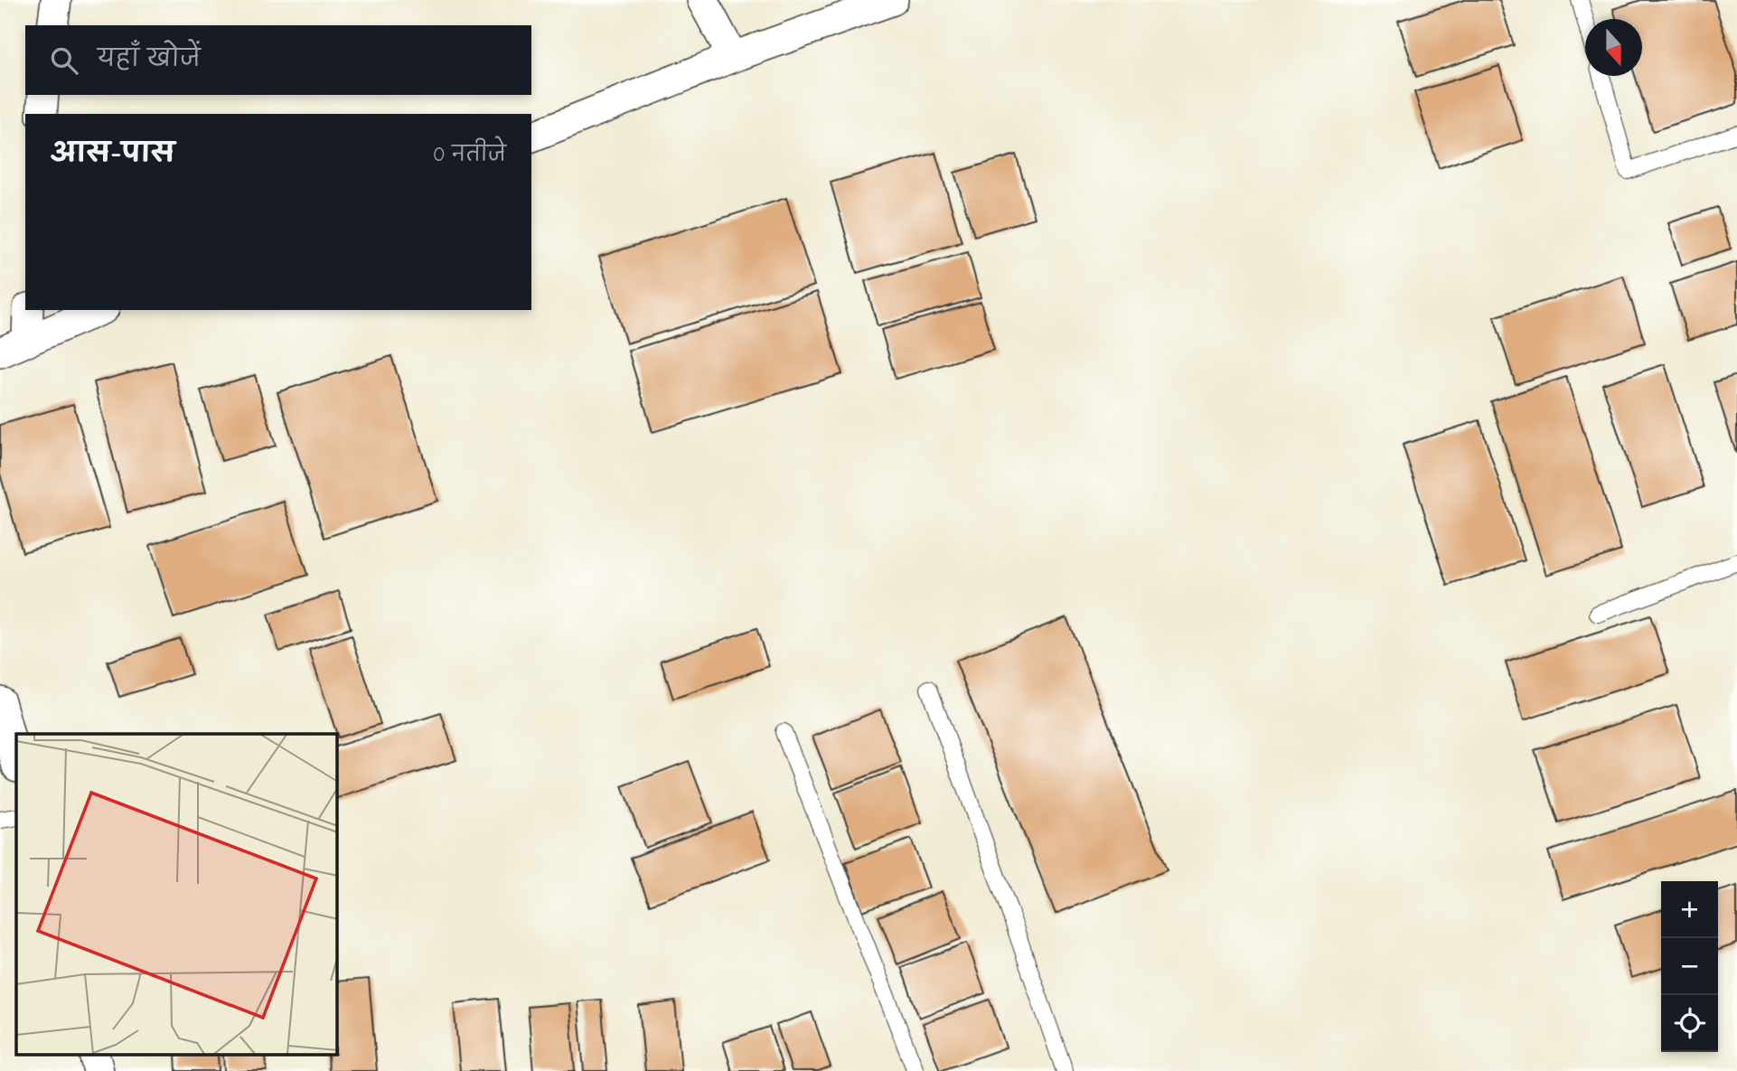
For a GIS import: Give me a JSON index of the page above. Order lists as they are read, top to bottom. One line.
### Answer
{"north":"bottom","page":{"search":"यहाँ खोजें","heading":["आस-पास","0 नतीजे"],"map_buttons":["+","−"]}}
